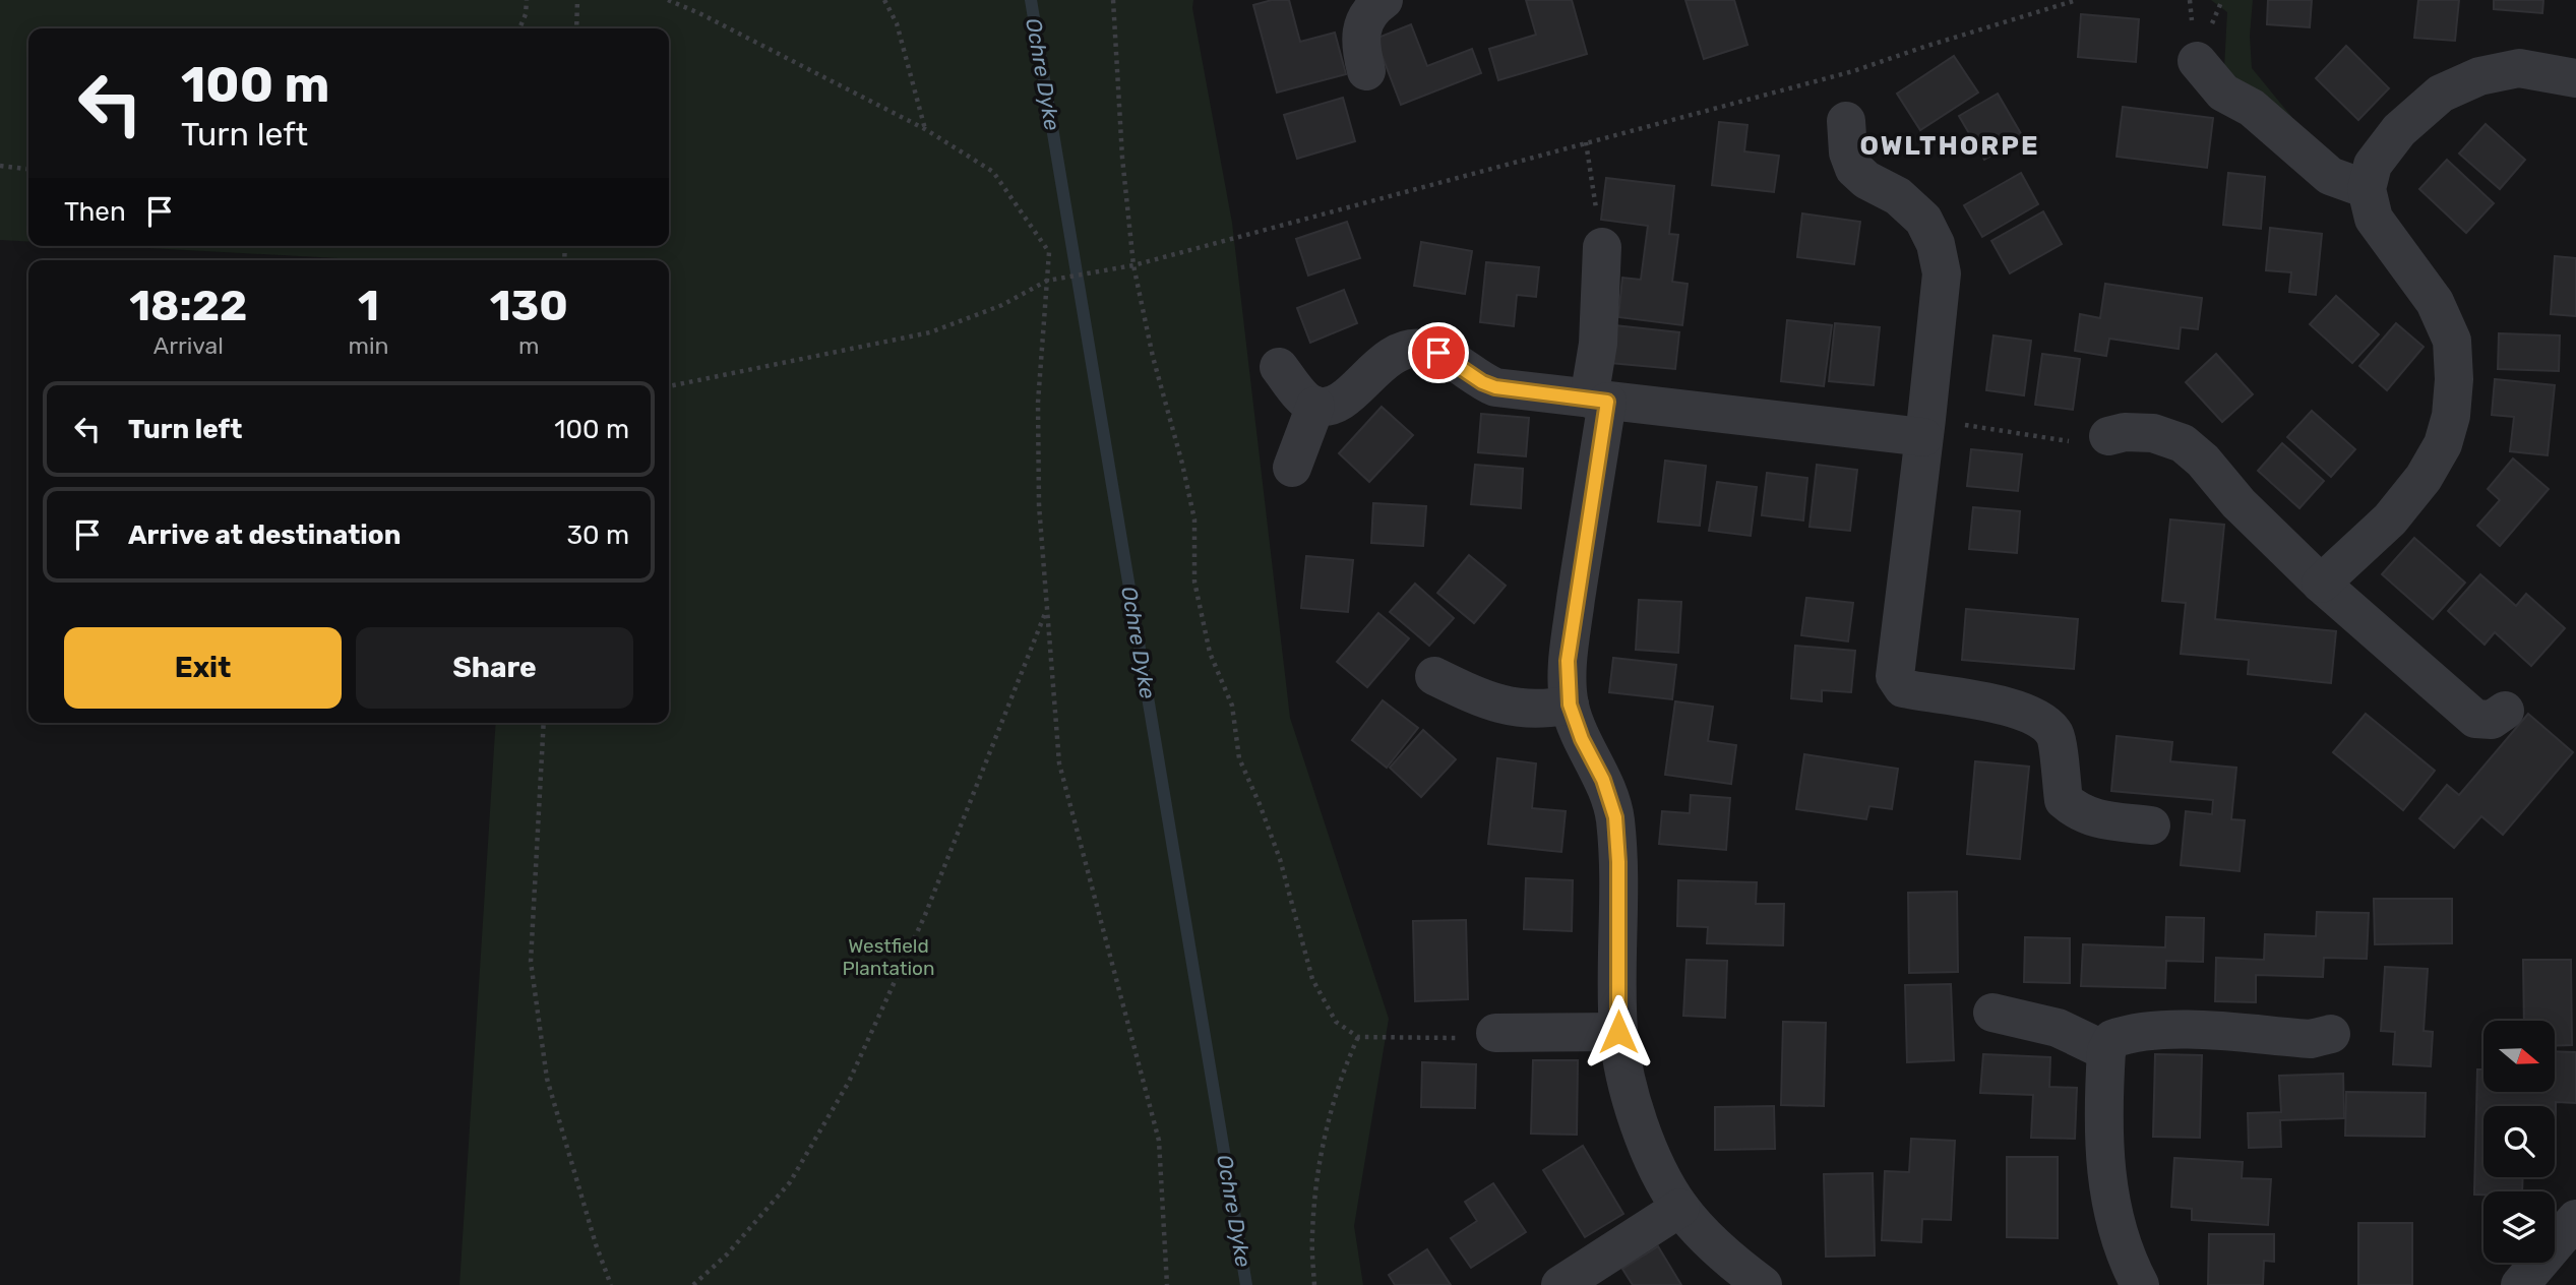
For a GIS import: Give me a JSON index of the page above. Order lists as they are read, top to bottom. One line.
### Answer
{"districts":["OWLTHORPE"],"water":["Ochre Dyke"],"parks":["Westfield Plantation"],"north":"right","page":{"turn":["100 m","Turn left"],"then":"Then","eta":["18:22","Arrival","1","min","130","m"],"list":[{"name":"Turn left","value":"100 m"},{"name":"Arrive at destination","value":"30 m"}],"buttons":["Exit","Share"]}}
